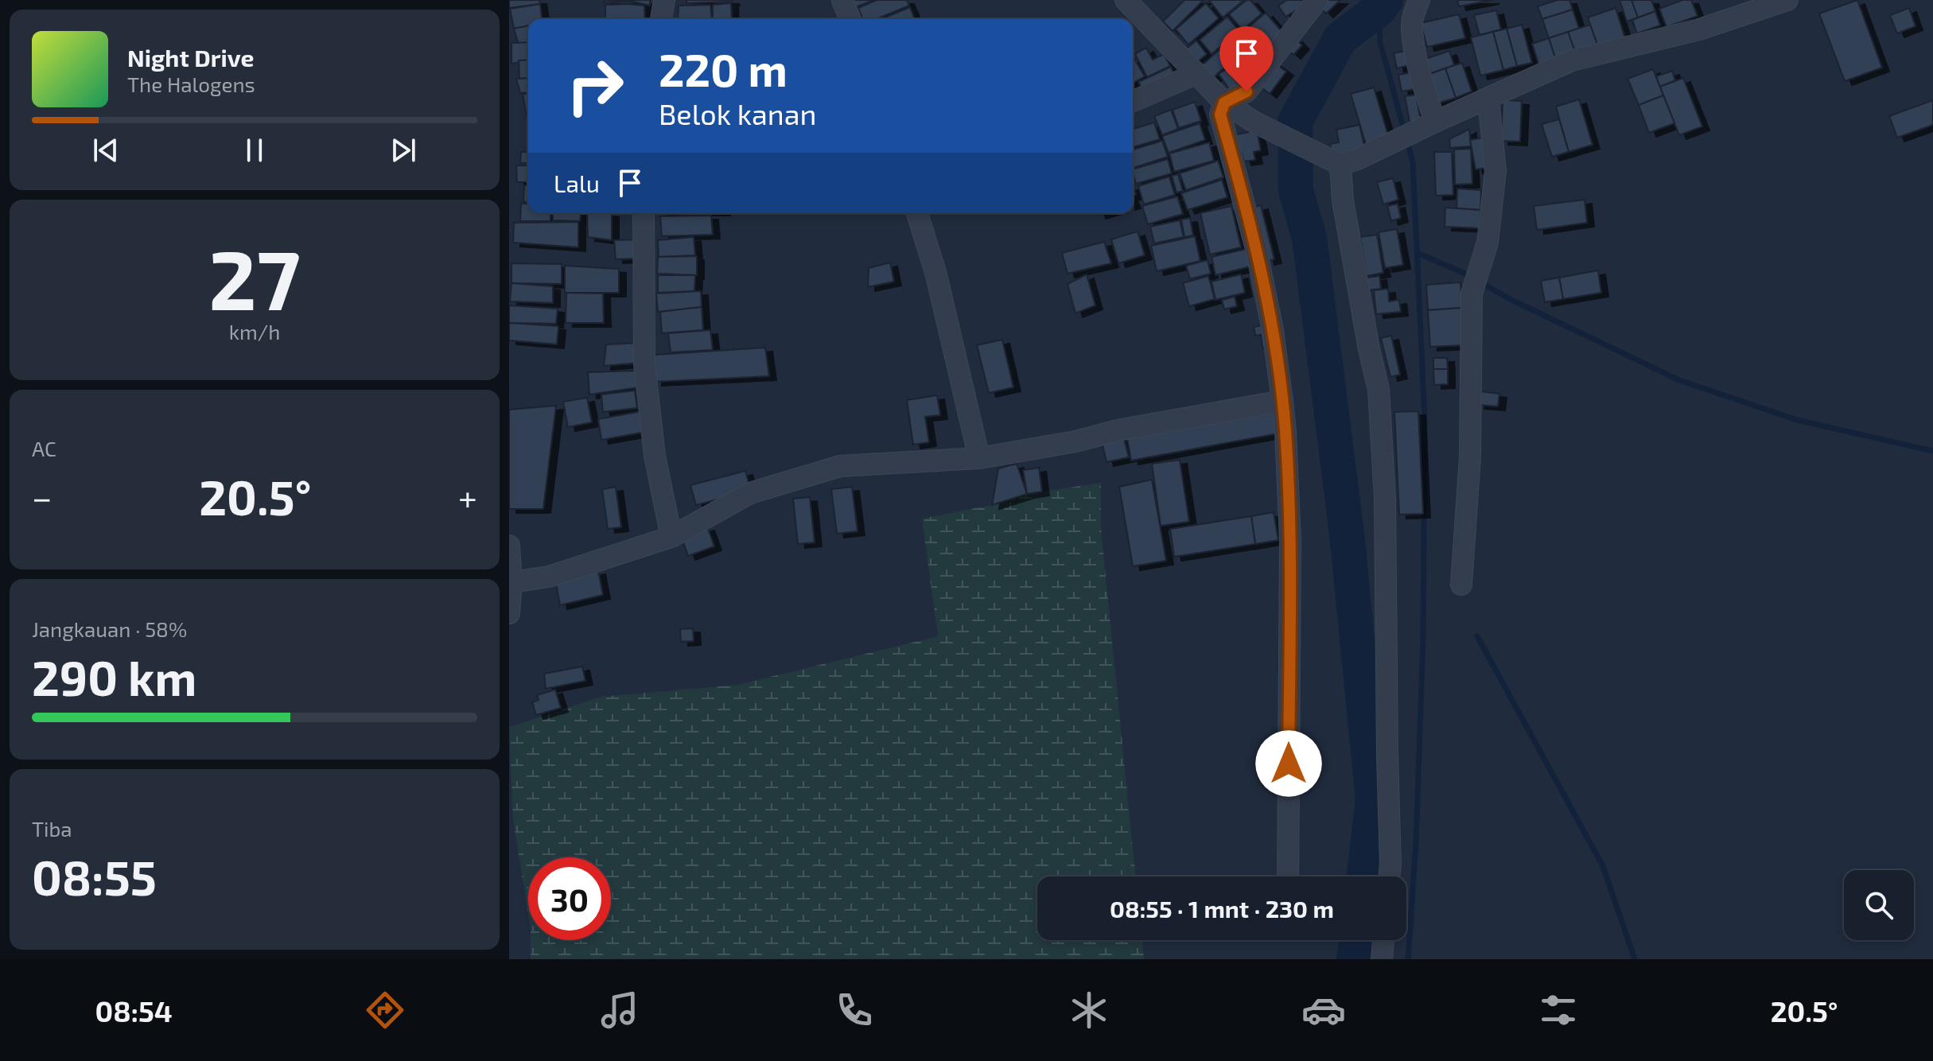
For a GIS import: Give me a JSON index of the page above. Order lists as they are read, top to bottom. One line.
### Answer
{"page":{"turn":["220 m","Belok kanan"],"song":["Night Drive","The Halogens"],"then":"Lalu","tile":[["27","km/h"],"AC",["Jangkauan · 58%","290 km"],["Tiba","08:55"]],"heat":["−","20.5°","+"],"limit":"30","trip":"08:55 · 1 mnt · 230 m","tabs":["08:54","20.5°"]}}
